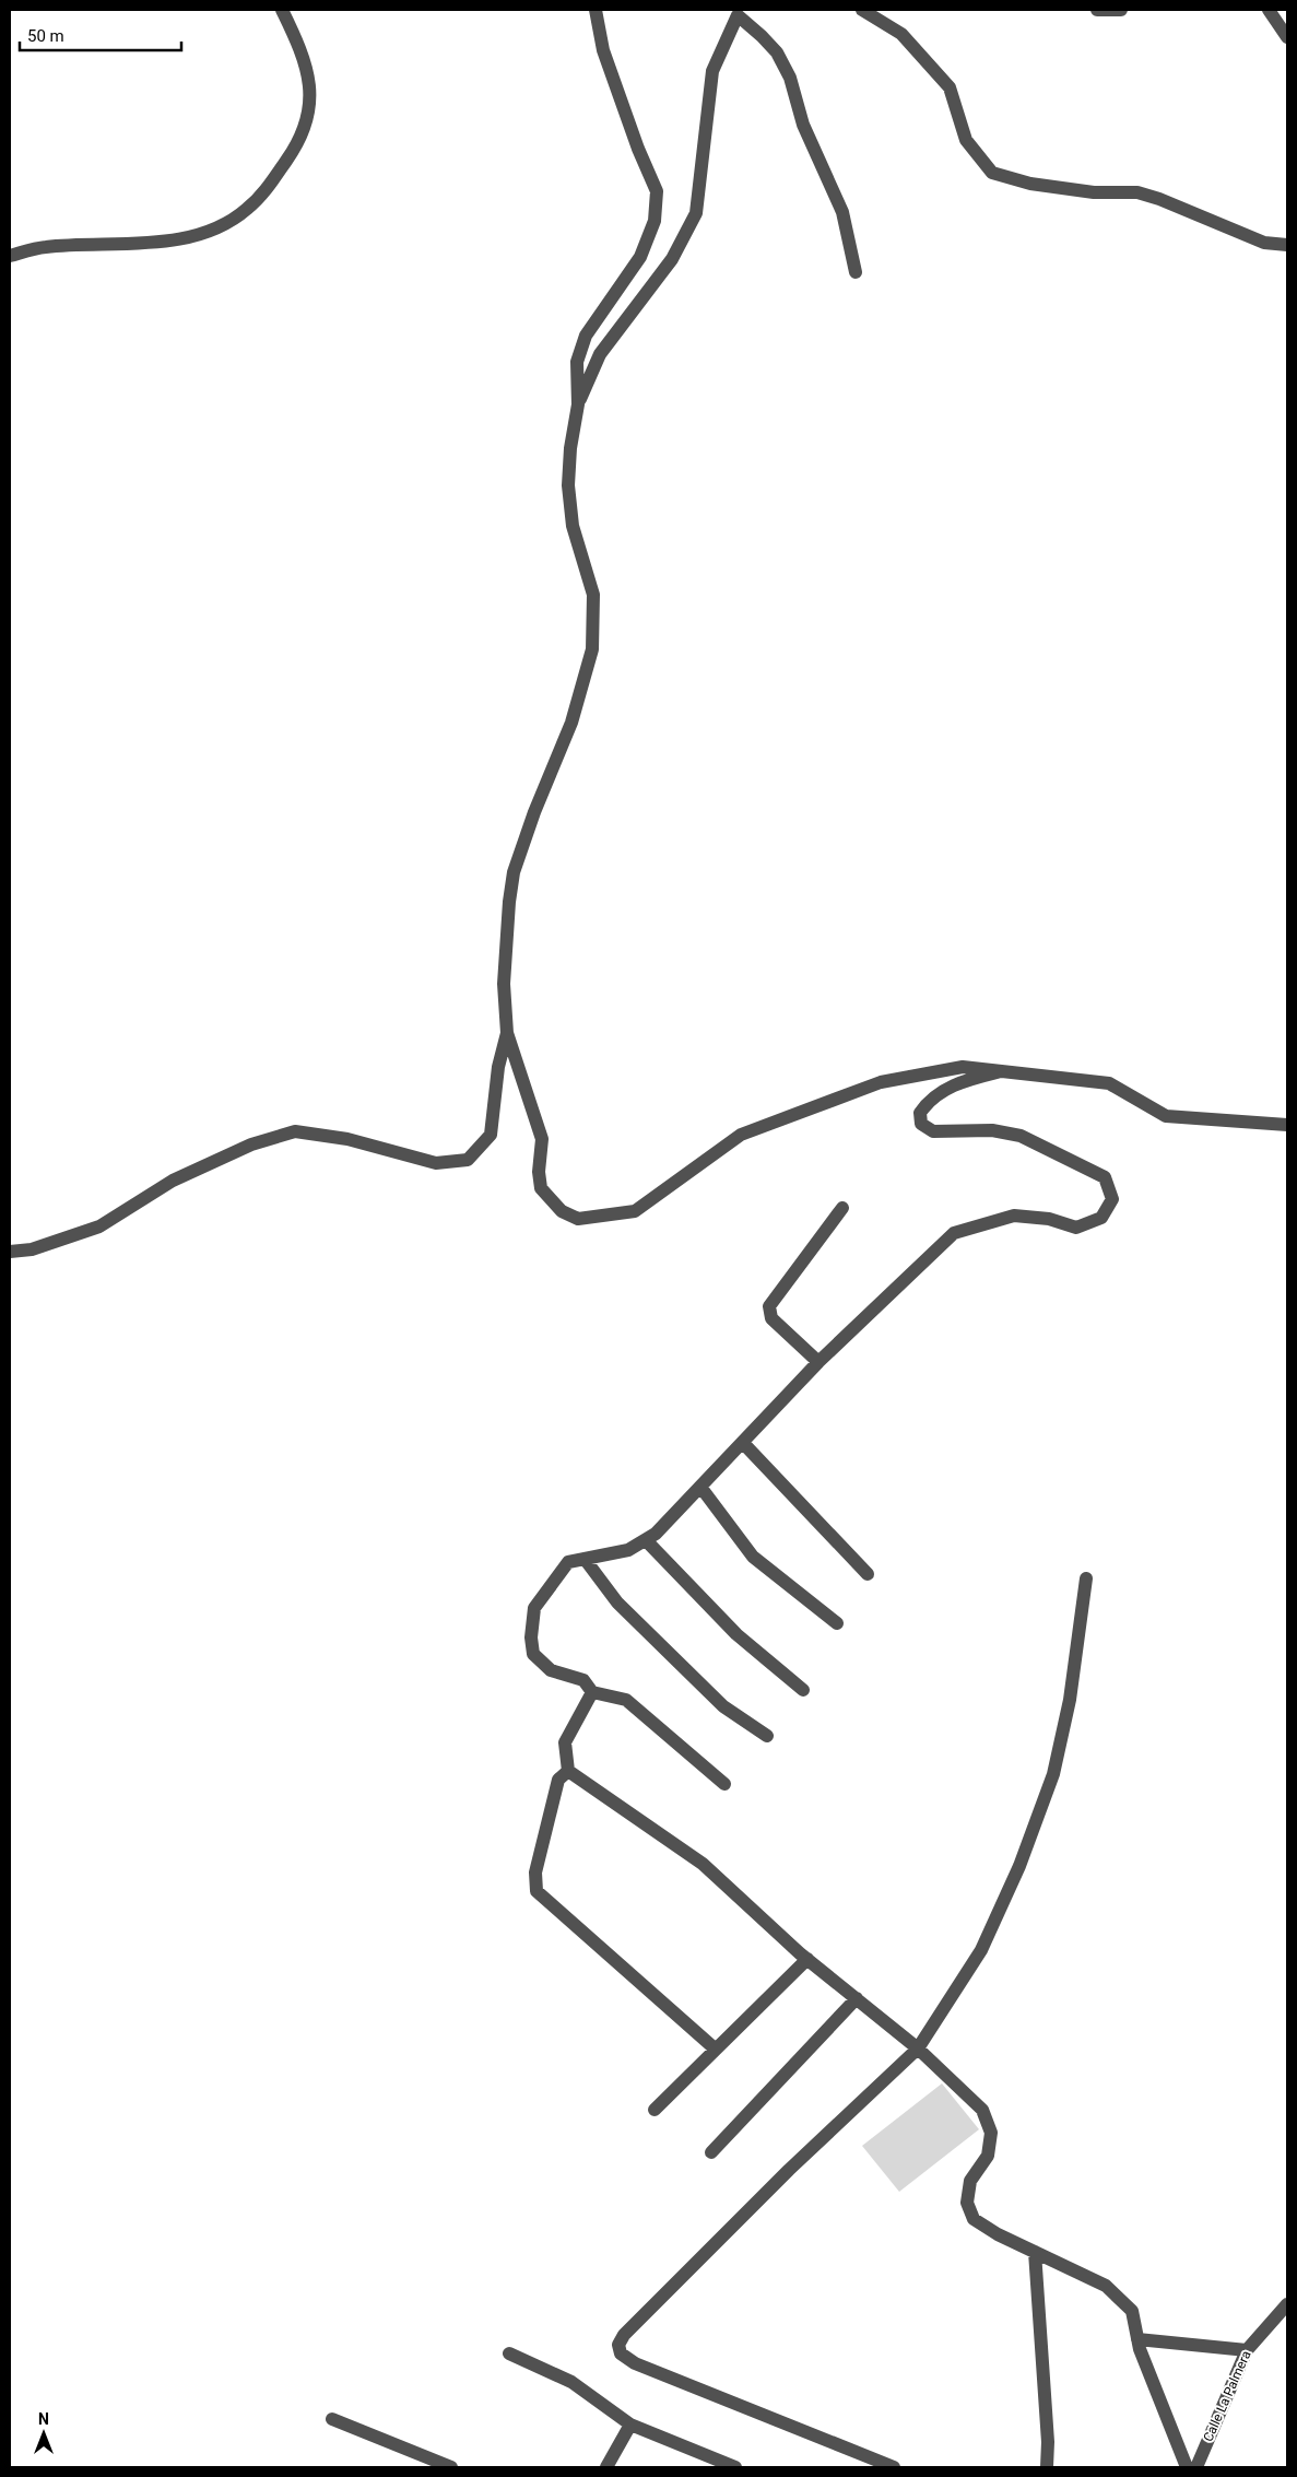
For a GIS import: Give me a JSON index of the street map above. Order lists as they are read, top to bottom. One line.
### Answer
{"streets":{"street":["Calle La Palmera"]},"scale_bar":"50 m","north":"top"}
